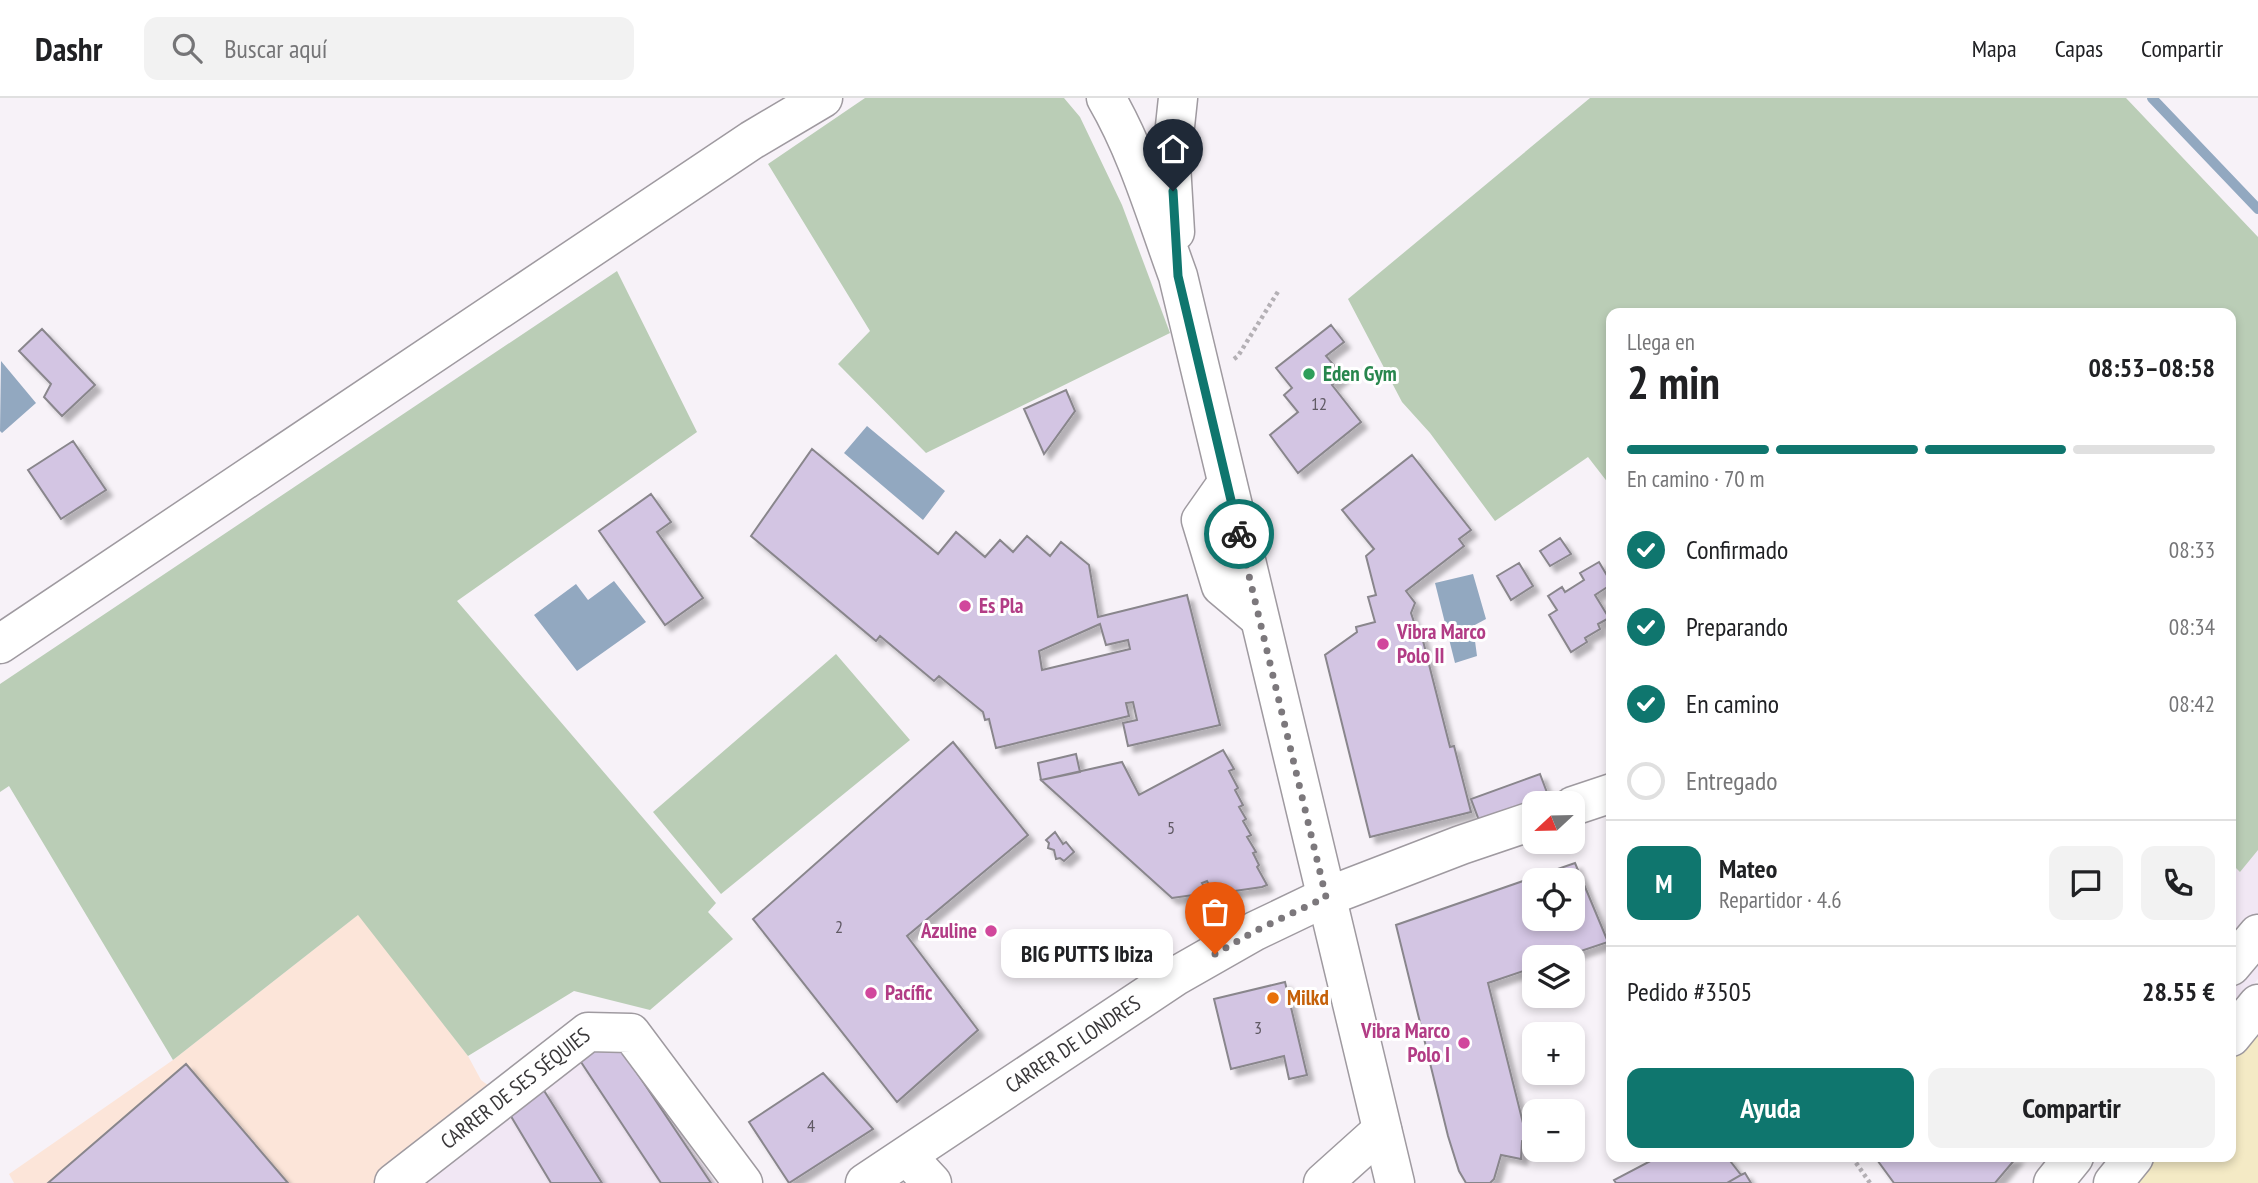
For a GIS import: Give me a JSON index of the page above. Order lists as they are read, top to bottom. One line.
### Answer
{"streets":{"main road":["CARRER DE LONDRES","CARRER DE SES SÉQUIES"]},"places":["Eden Gym","Es Pla","Vibra Marco Polo II","Azuline","BIG PUTTS Ibiza","Pacífic","Milkd","Vibra Marco Polo I"],"house_numbers":["12","5","2","3","4"],"north":"left","page":{"header":"Dashr","search":"Buscar aquí","nav":["Mapa","Capas","Compartir"],"heading":["2 min","Llega en","08:53–08:58"],"panel":["Mateo","Repartidor · 4.6","Pedido #3505","28.55 €"],"bar":"En camino · 70 m","list":[["Confirmado","08:33"],["Preparando","08:34"],["En camino","08:42"],"Entregado"],"map_buttons":["+","−"],"round":"M","bubble":"BIG PUTTS Ibiza","buttons":["Ayuda","Compartir"]}}
